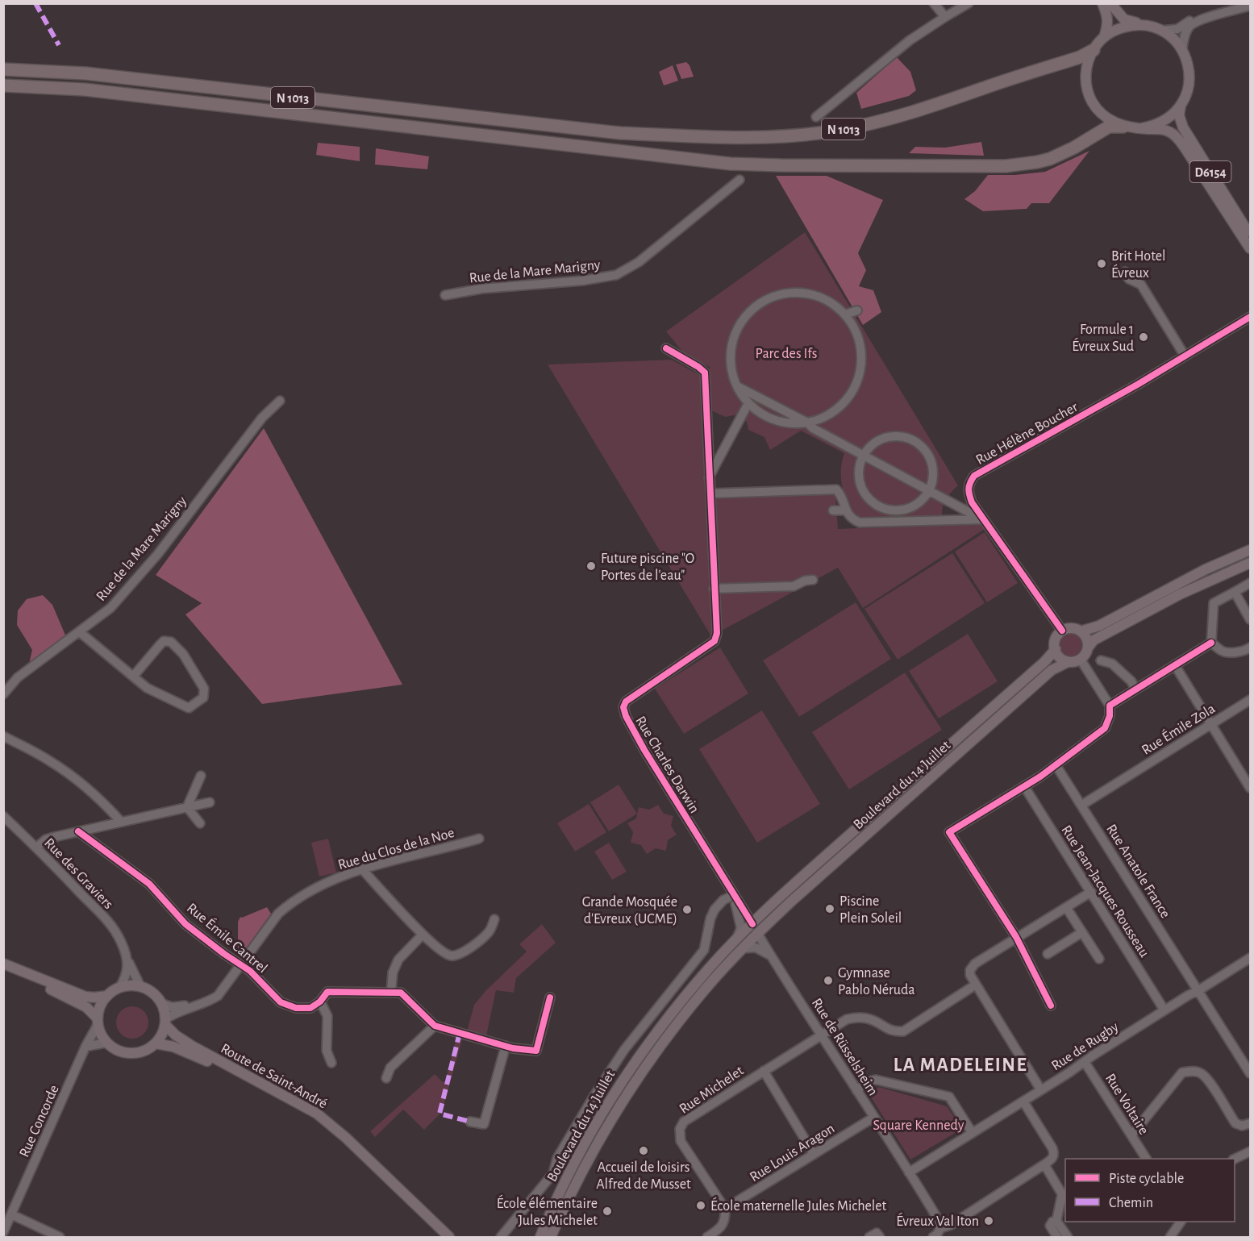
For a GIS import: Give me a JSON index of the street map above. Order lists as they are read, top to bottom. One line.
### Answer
{"streets":{"highway":["N 1013"],"main road":["D6154","Boulevard du 14 Juillet","Route de Saint-André"],"street":["Rue de la Mare Marigny","Rue Hélène Boucher","Rue Émile Zola","Rue Charles Darwin","Rue du Clos de la Noe","Rue Anatole France","Rue des Graviers","Rue Jean-Jacques Rousseau","Rue Émile Cantrel","Rue de Rugby","Rue de Rüsselsheim","Rue Michelet","Rue Voltaire","Rue Concorde","Rue Louis Aragon"]},"crossings":[["N 1013","D6154"],["Rue Hélène Boucher","Boulevard du 14 Juillet"],["Rue Émile Zola","Rue Anatole France"],["Boulevard du 14 Juillet","Rue de Rüsselsheim"],["Rue du Clos de la Noe","Rue des Graviers"],["Rue du Clos de la Noe","Rue Émile Cantrel"],["Rue du Clos de la Noe","Route de Saint-André"],["Rue du Clos de la Noe","Rue Concorde"],["Rue Anatole France","Rue de Rugby"],["Rue des Graviers","Route de Saint-André"],["Rue des Graviers","Rue Concorde"],["Rue Jean-Jacques Rousseau","Rue de Rugby"],["Rue de Rugby","Rue de Rüsselsheim"],["Rue de Rugby","Rue Voltaire"],["Rue de Rüsselsheim","Rue Michelet"],["Rue de Rüsselsheim","Rue Louis Aragon"],["Route de Saint-André","Rue Concorde"],["Rue Michelet","Rue Louis Aragon"]],"districts":["LA MADELEINE"],"parks":["Parc des Ifs","Square Kennedy"],"places":["Brit Hotel Évreux","Formule 1 Évreux Sud","Future piscine \"O Portes de l'eau\"","Piscine Plein Soleil","Grande Mosquée d'Evreux (UCME)","Gymnase Pablo Néruda","Accueil de loisirs Alfred de Musset","École maternelle Jules Michelet","École élémentaire Jules Michelet","Évreux Val Iton"],"legend":["Piste cyclable","Chemin"]}
